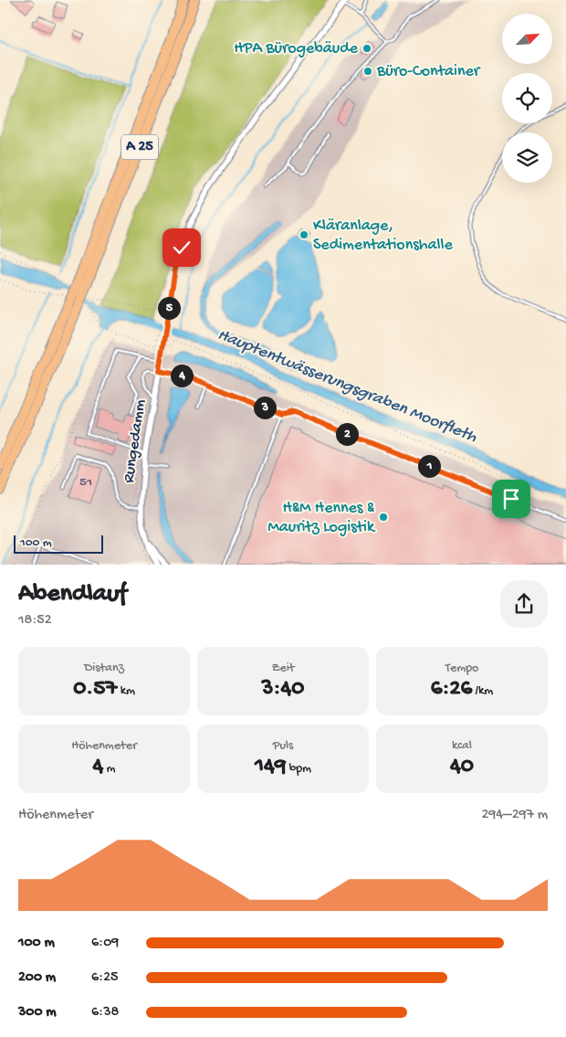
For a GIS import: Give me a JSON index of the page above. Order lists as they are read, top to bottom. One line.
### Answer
{"streets":{"highway":["A 25"],"street":["Rungedamm"]},"water":["Hauptentwässerungsgraben Moorfleth"],"places":["HPA Bürogebäude","Büro-Container","Kläranlage, Sedimentationshalle","H&M Hennes & Mauritz Logistik"],"house_numbers":["51"],"scale_bar":"100 m","north":"top right","page":{"pins":["5","4","3","2","1"],"scale":"100 m","heading":["Abendlauf","18:52"],"stats":[["Distanz","0.57 km"],["Zeit","3:40"],["Tempo","6:26 /km"],["Höhenmeter","4 m"],["Puls","149 bpm"],["kcal","40"]],"chart":["Höhenmeter","294–297 m"],"list":[{"name":"100 m","note":"6:09"},{"name":"200 m","note":"6:25"},{"name":"300 m","note":"6:38"}]}}
